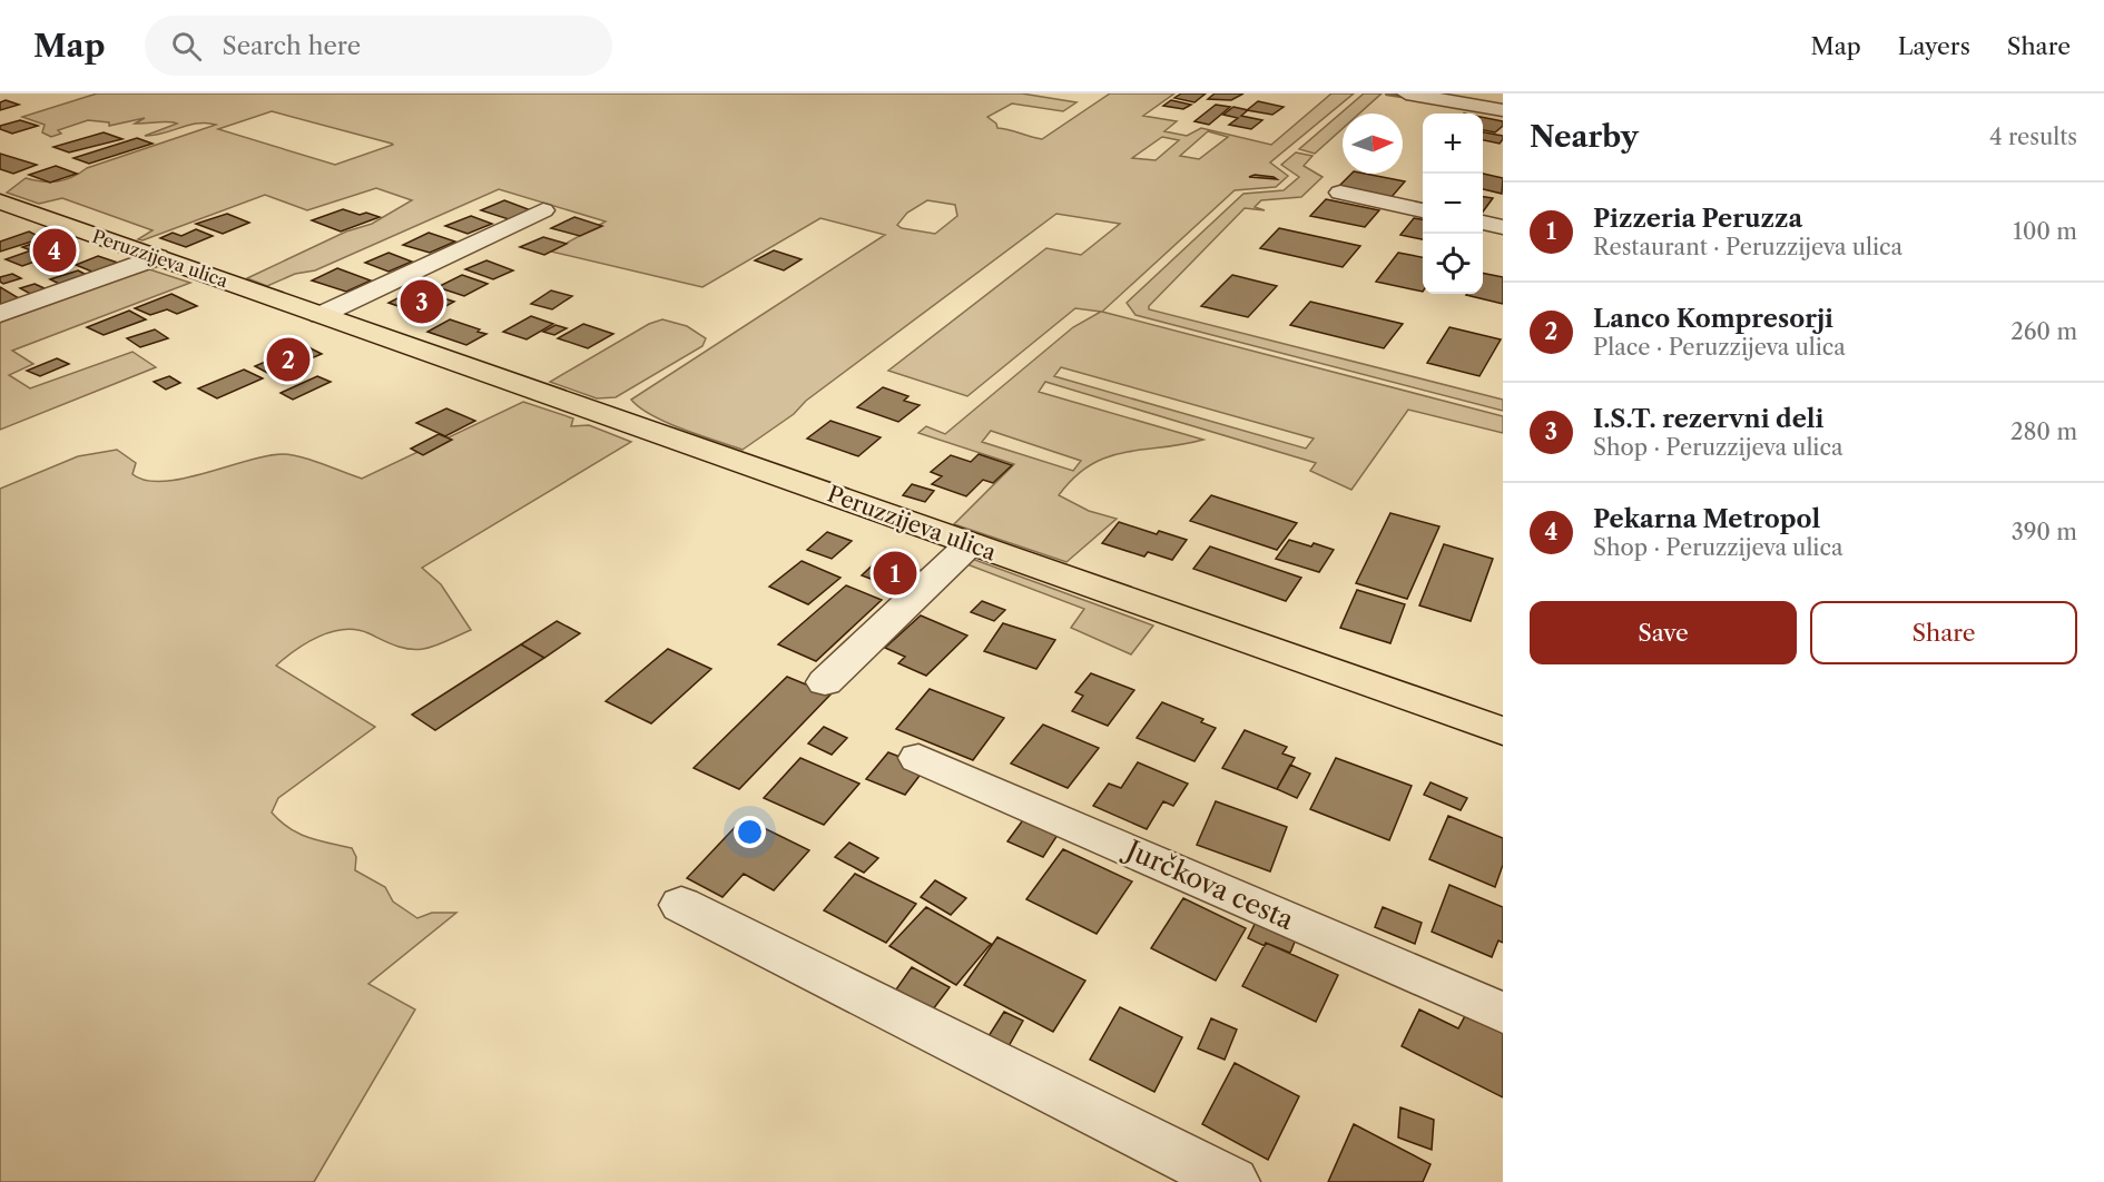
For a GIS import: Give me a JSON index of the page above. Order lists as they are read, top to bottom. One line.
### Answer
{"streets":{"main road":["Peruzzijeva ulica"],"street":["Jurčkova cesta"]},"north":"right","page":{"header":"Map","search":"Search here","nav":["Map","Layers","Share"],"heading":["Nearby","4 results"],"map_buttons":["+","−"],"list":[{"mark":"1","name":"Pizzeria Peruzza","note":"Restaurant · Peruzzijeva ulica","value":"100 m"},{"mark":"2","name":"Lanco Kompresorji","note":"Place · Peruzzijeva ulica","value":"260 m"},{"mark":"3","name":"I.S.T. rezervni deli","note":"Shop · Peruzzijeva ulica","value":"280 m"},{"mark":"4","name":"Pekarna Metropol","note":"Shop · Peruzzijeva ulica","value":"390 m"}],"pins":["4","3","2","1"],"buttons":["Save","Share"]}}
